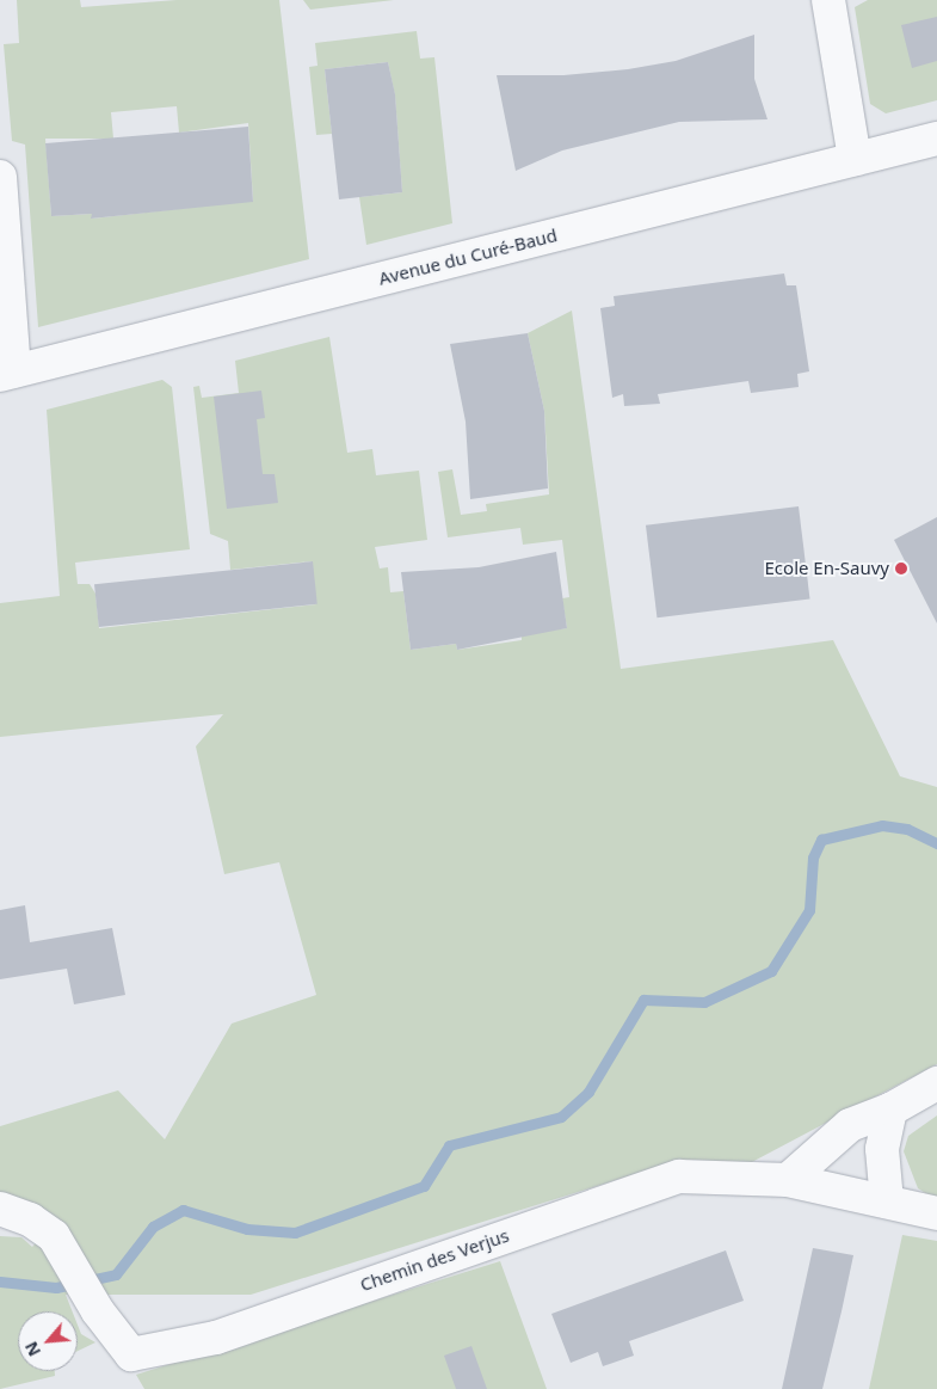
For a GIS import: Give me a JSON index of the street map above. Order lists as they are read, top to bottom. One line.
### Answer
{"streets":{"street":["Avenue du Curé-Baud","Chemin des Verjus"]},"places":["Ecole En-Sauvy"],"north":"bottom left"}
